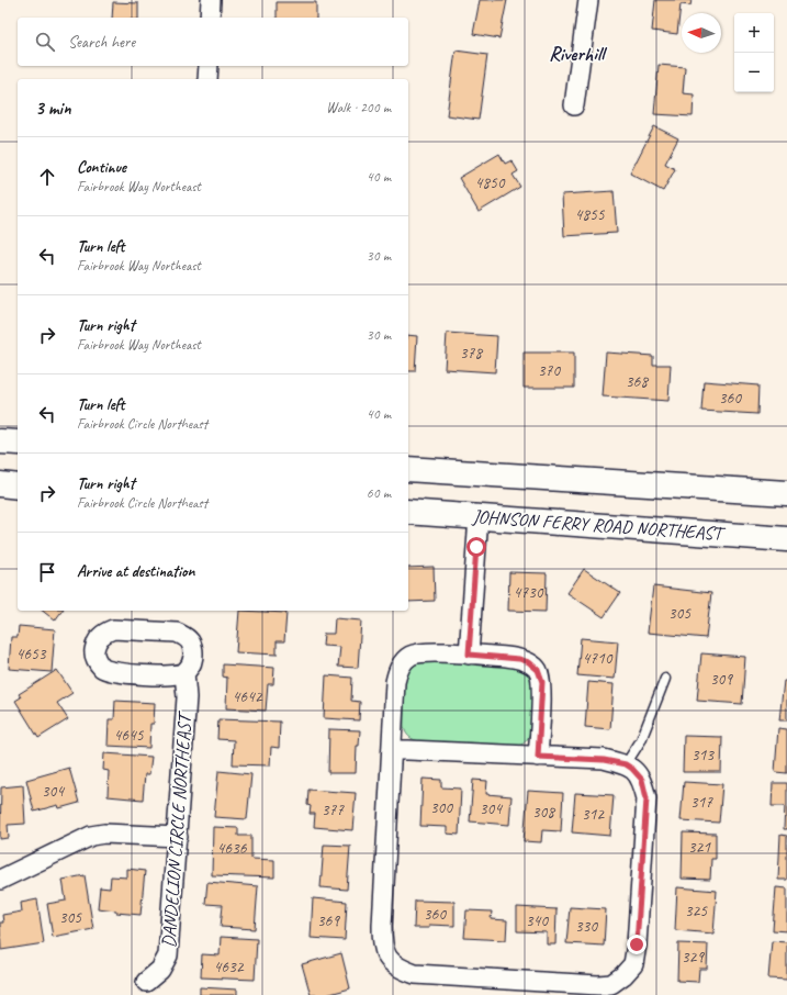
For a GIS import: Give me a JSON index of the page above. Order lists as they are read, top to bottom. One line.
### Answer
{"streets":{"main road":["JOHNSON FERRY ROAD NORTHEAST"],"street":["DANDELION CIRCLE NORTHEAST"]},"districts":["Riverhill"],"house_numbers":["4850","4855","378","370","368","360","4730","305","4653","4710","309","4642","4645","313","304","317","300","304","377","308","312","321","4636","325","360","305","369","340","330","329","4632"],"north":"left","page":{"map_buttons":["+","−"],"search":"Search here","heading":["3 min","Walk · 200 m"],"list":[["Continue","Fairbrook Way Northeast","40 m"],["Turn left","Fairbrook Way Northeast","30 m"],["Turn right","Fairbrook Way Northeast","30 m"],["Turn left","Fairbrook Circle Northeast","40 m"],["Turn right","Fairbrook Circle Northeast","60 m"],"Arrive at destination"]}}
